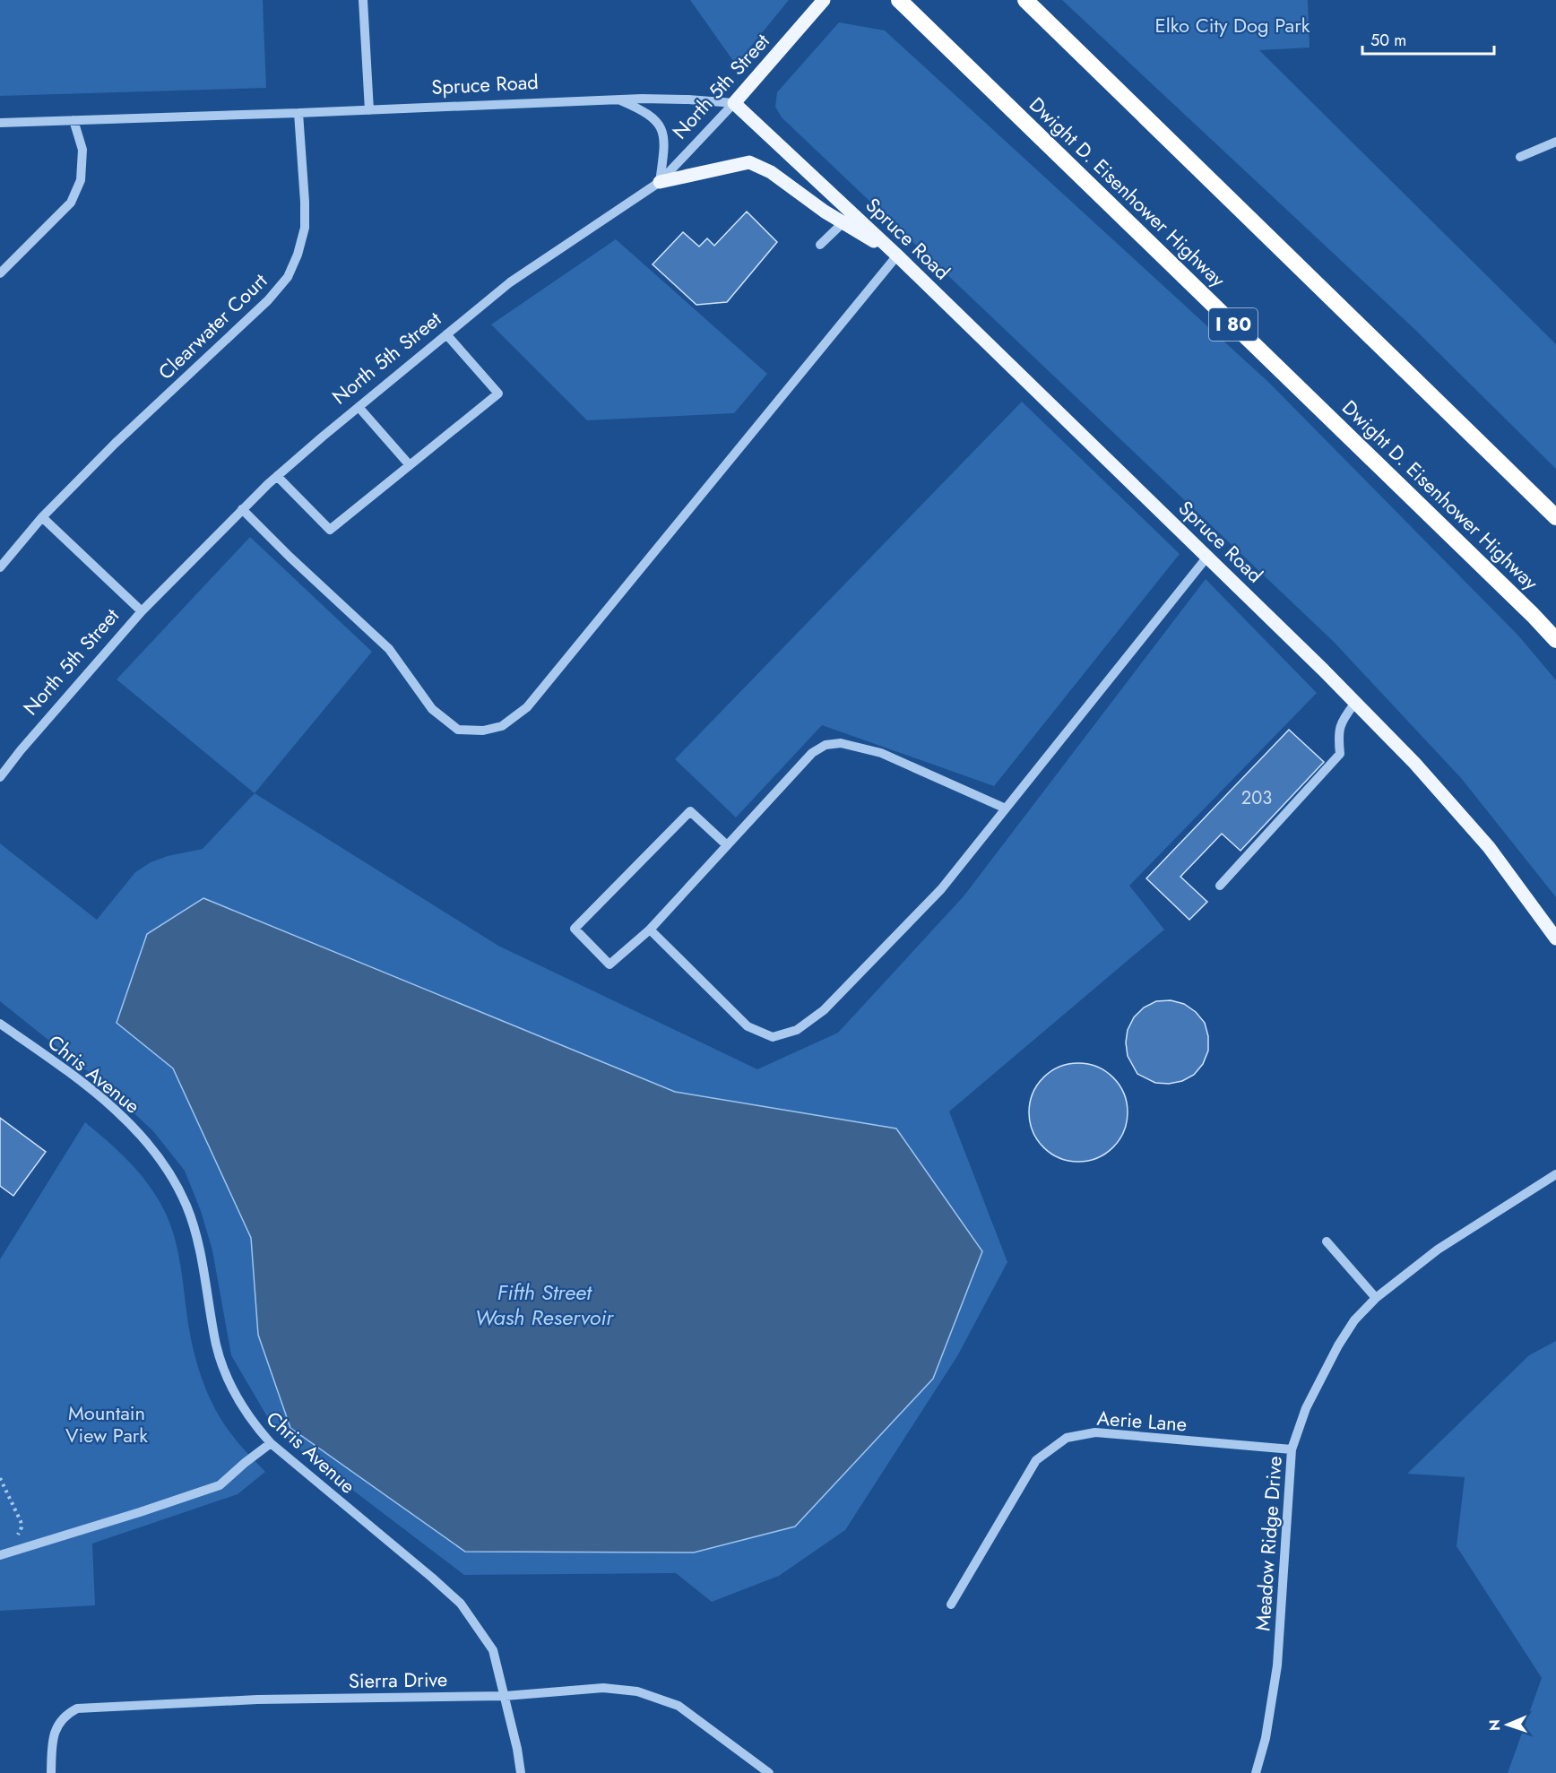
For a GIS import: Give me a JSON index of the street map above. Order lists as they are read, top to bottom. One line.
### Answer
{"streets":{"highway":["Dwight D. Eisenhower Highway","I 80"],"main road":["Spruce Road","North 5th Street"],"street":["Clearwater Court","Chris Avenue","Aerie Lane","Meadow Ridge Drive","Sierra Drive"]},"crossings":[["Spruce Road","North 5th Street"],["Spruce Road","Clearwater Court"],["Chris Avenue","Sierra Drive"],["Aerie Lane","Meadow Ridge Drive"]],"water":["Fifth Street Wash Reservoir"],"parks":["Elko City Dog Park","Mountain View Park"],"house_numbers":["203"],"scale_bar":"50 m","north":"left"}
